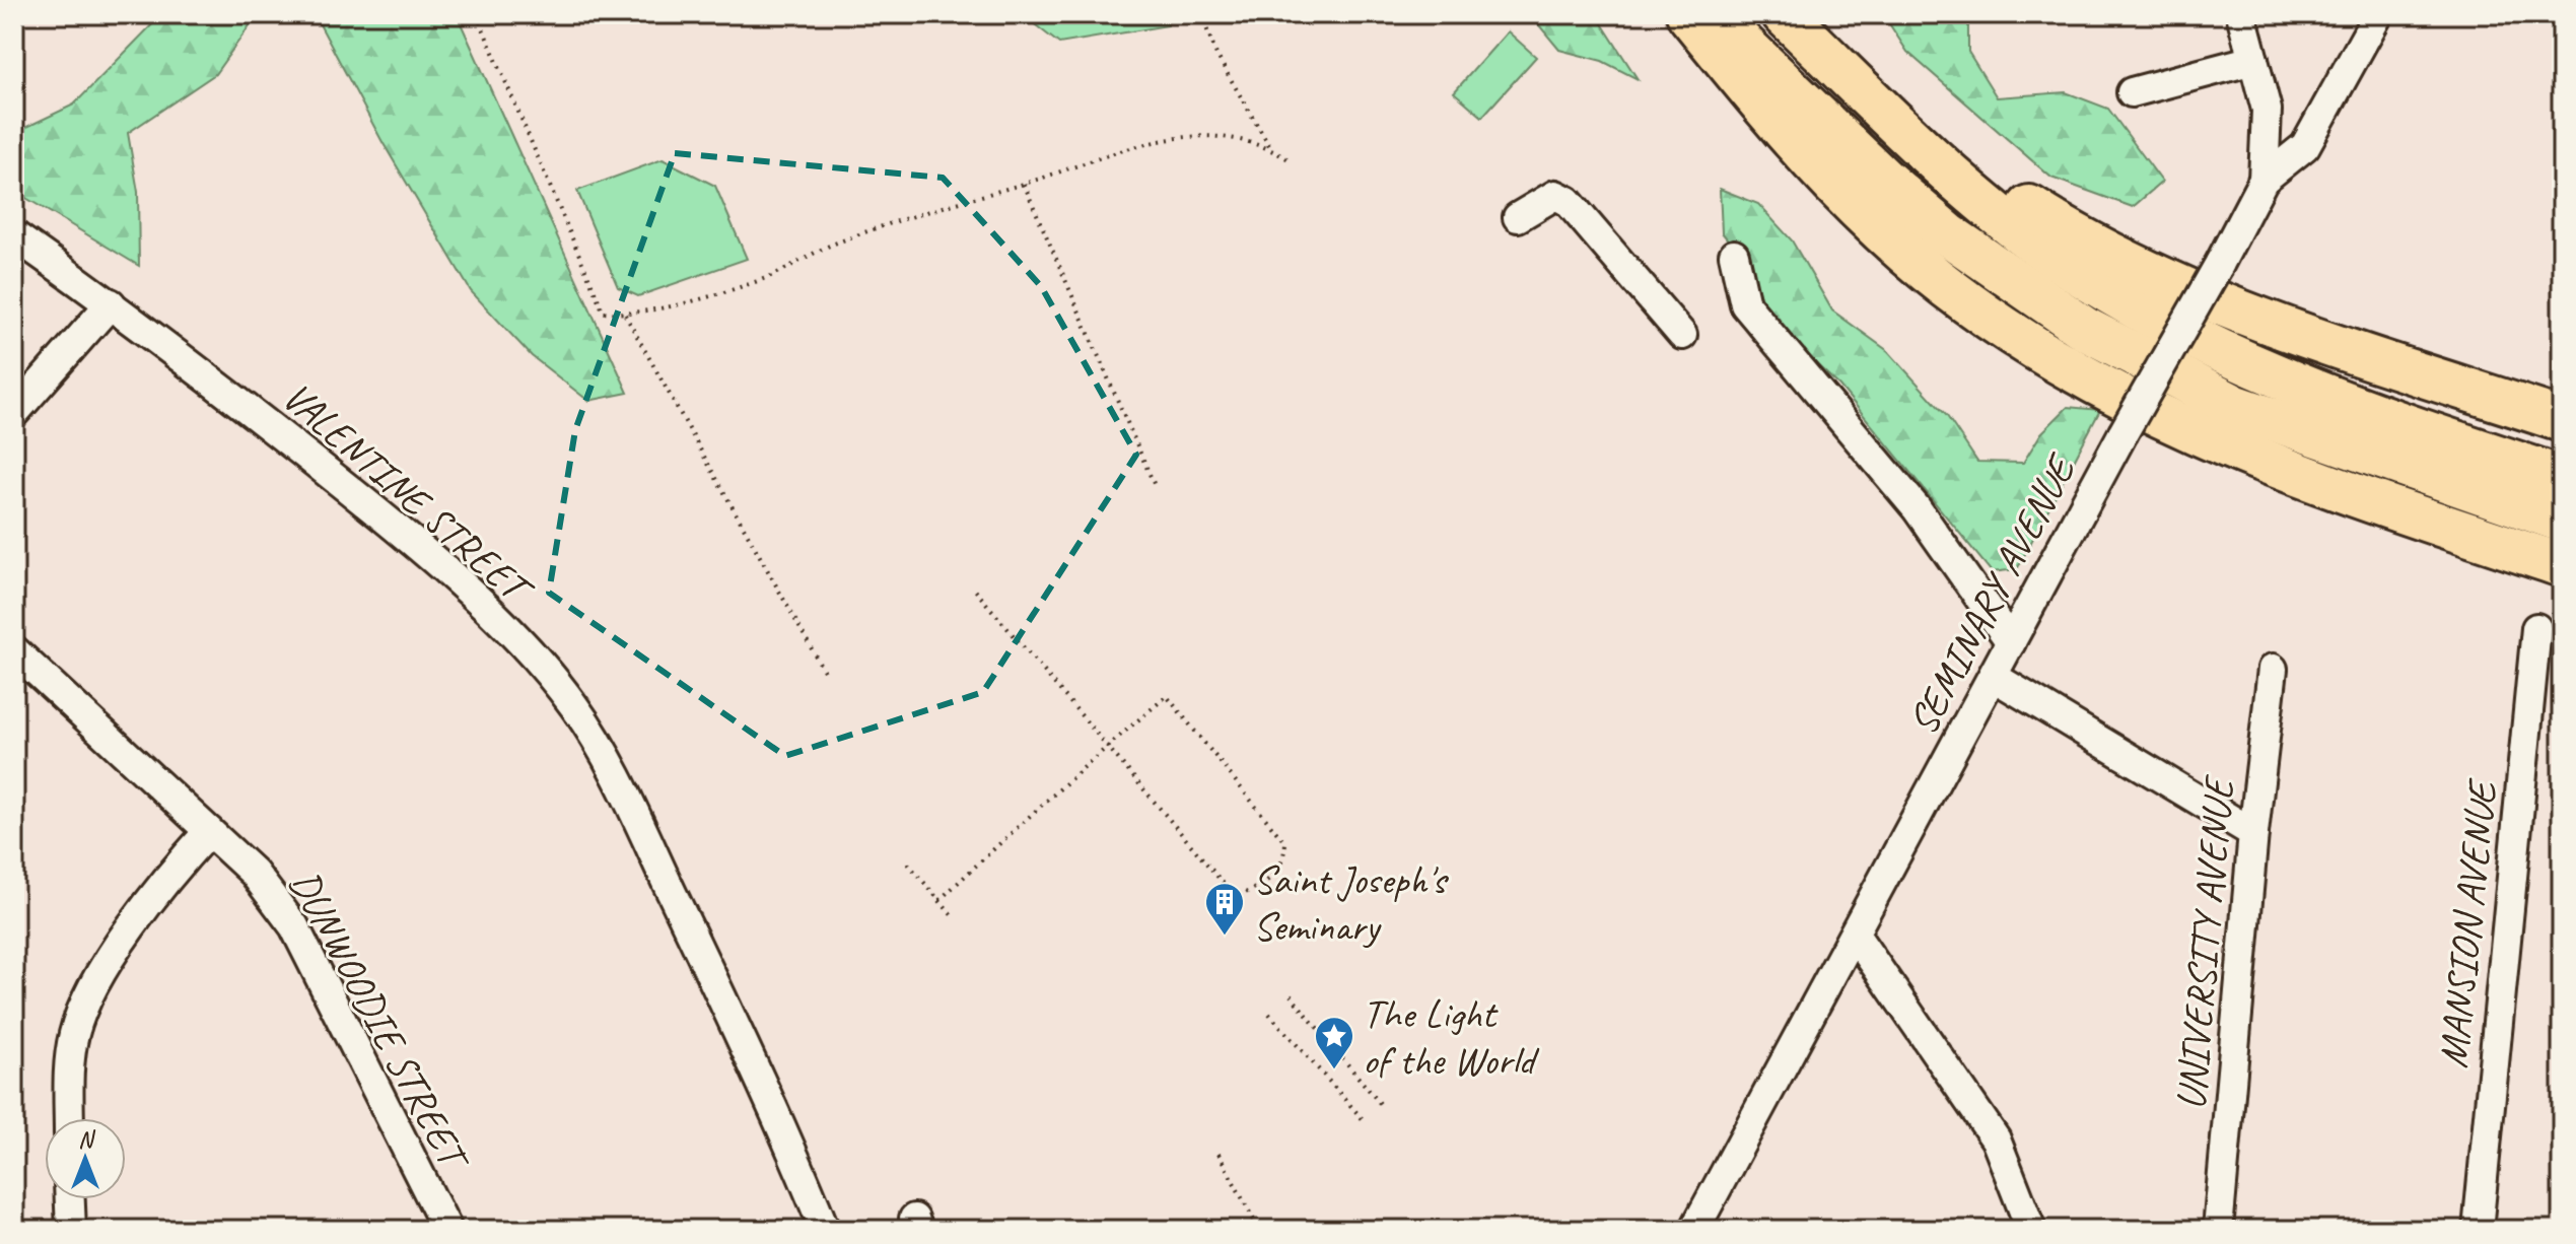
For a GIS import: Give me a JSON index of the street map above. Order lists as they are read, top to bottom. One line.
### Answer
{"streets":{"street":["VALENTINE STREET","SEMINARY AVENUE","MANSION AVENUE","UNIVERSITY AVENUE","DUNWOODIE STREET"]},"places":{"building":["Saint Joseph's Seminary"],"place":["The Light of the World"]},"north":"top"}
